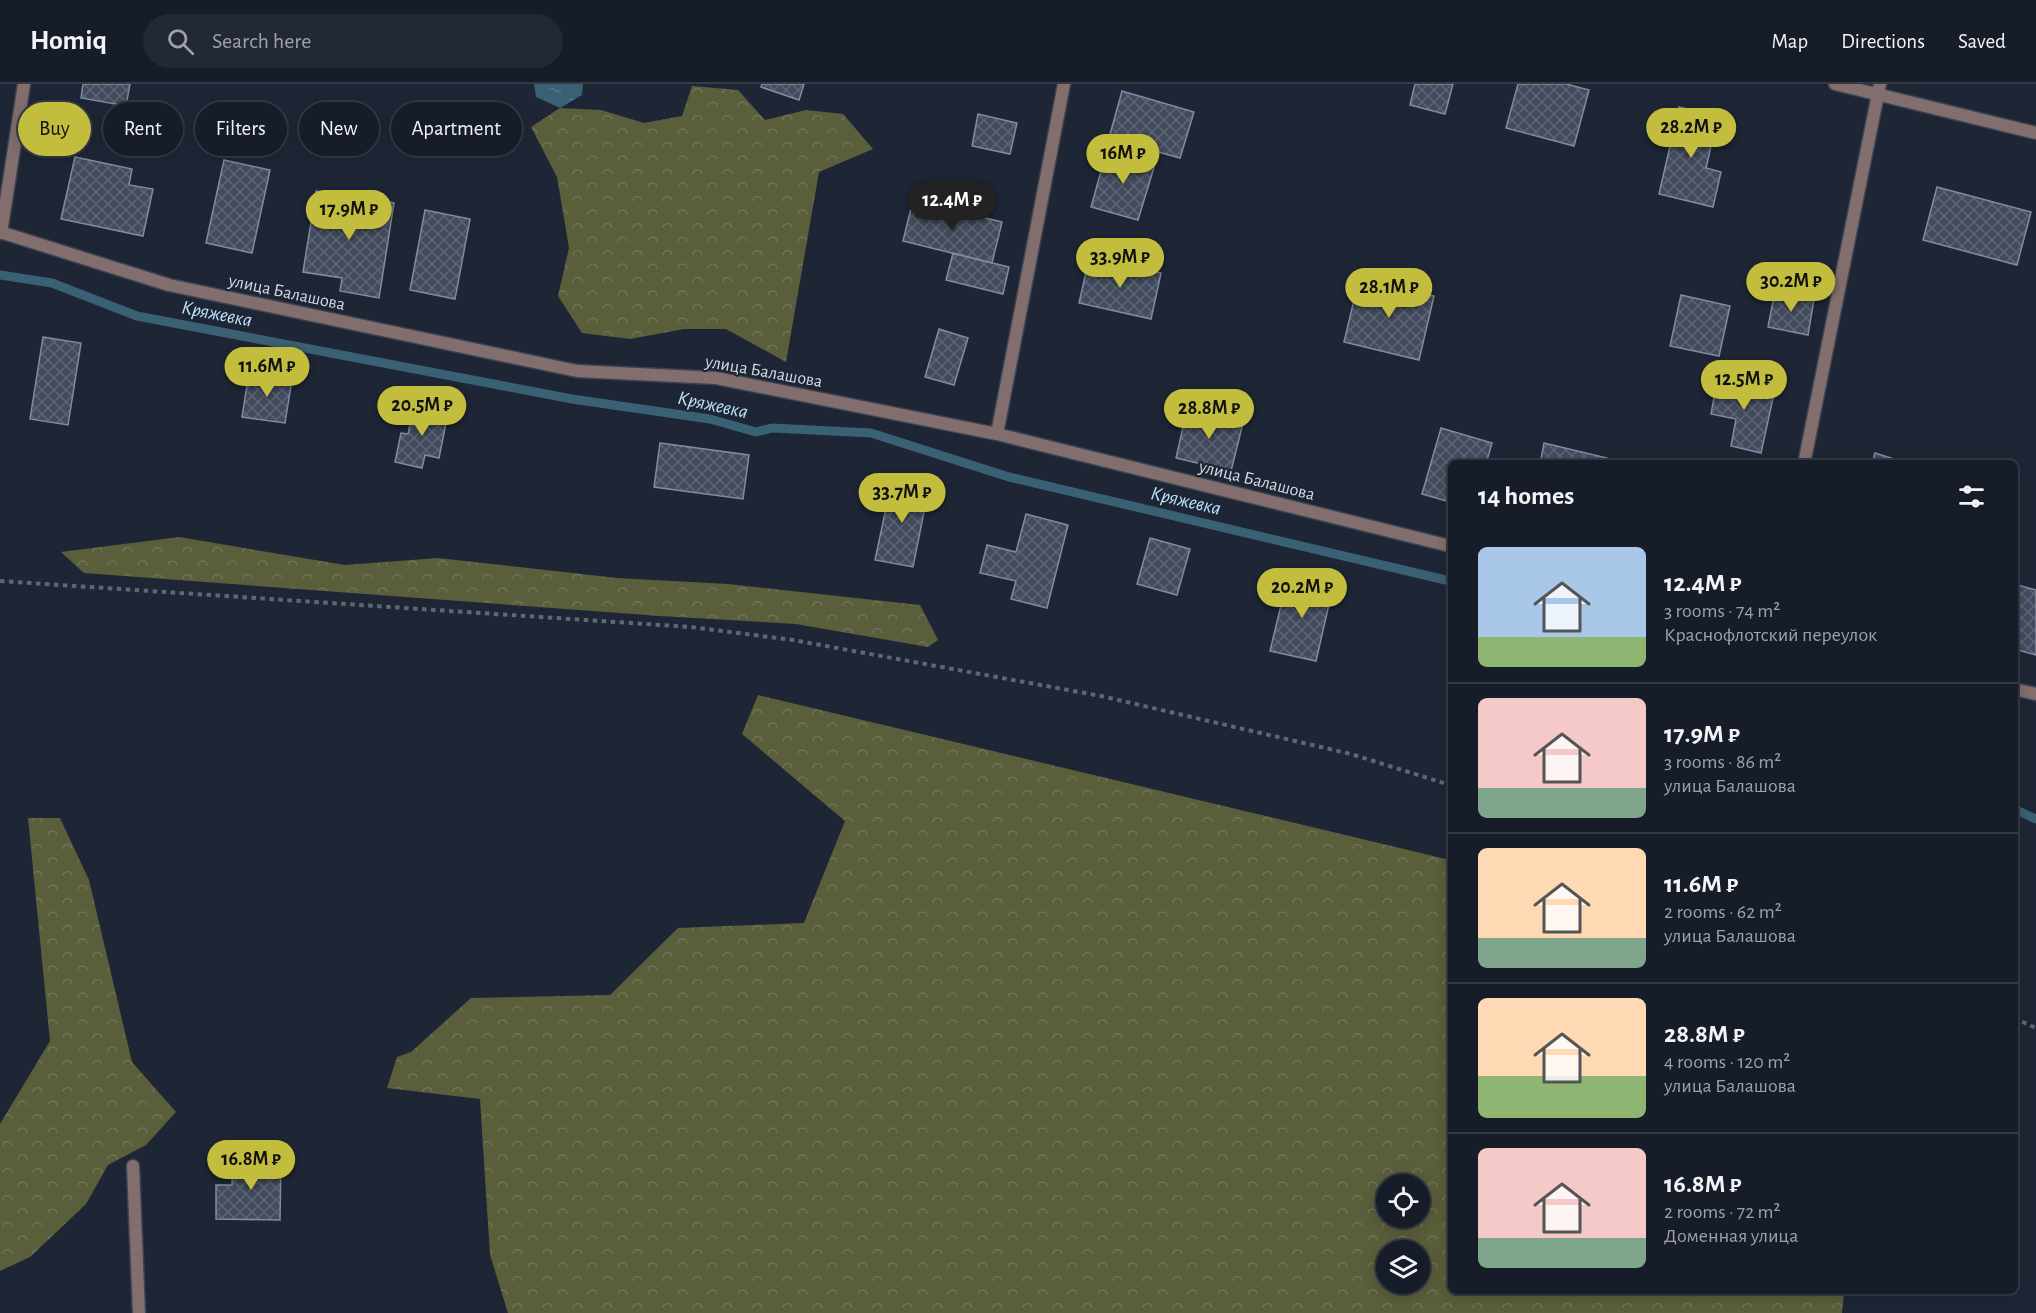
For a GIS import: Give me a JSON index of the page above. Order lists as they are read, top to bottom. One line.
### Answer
{"streets":{"street":["улица Балашова"]},"water":["Кряжевка"],"page":{"header":"Homiq","search":"Search here","nav":["Map","Directions","Saved"],"chip":["Buy","Rent","Filters","New","Apartment"],"price":["28.2M ₽","16M ₽","12.4M ₽","17.9M ₽","33.9M ₽","30.2M ₽","28.1M ₽","11.6M ₽","12.5M ₽","20.5M ₽","28.8M ₽","33.7M ₽","20.2M ₽","16.8M ₽"],"heading":"14 homes","list":[{"name":"12.4M ₽","note":"3 rooms · 74 m² · Краснофлотский переулок"},{"name":"17.9M ₽","note":"3 rooms · 86 m² · улица Балашова"},{"name":"11.6M ₽","note":"2 rooms · 62 m² · улица Балашова"},{"name":"28.8M ₽","note":"4 rooms · 120 m² · улица Балашова"},{"name":"16.8M ₽","note":"2 rooms · 72 m² · Доменная улица"}]}}
